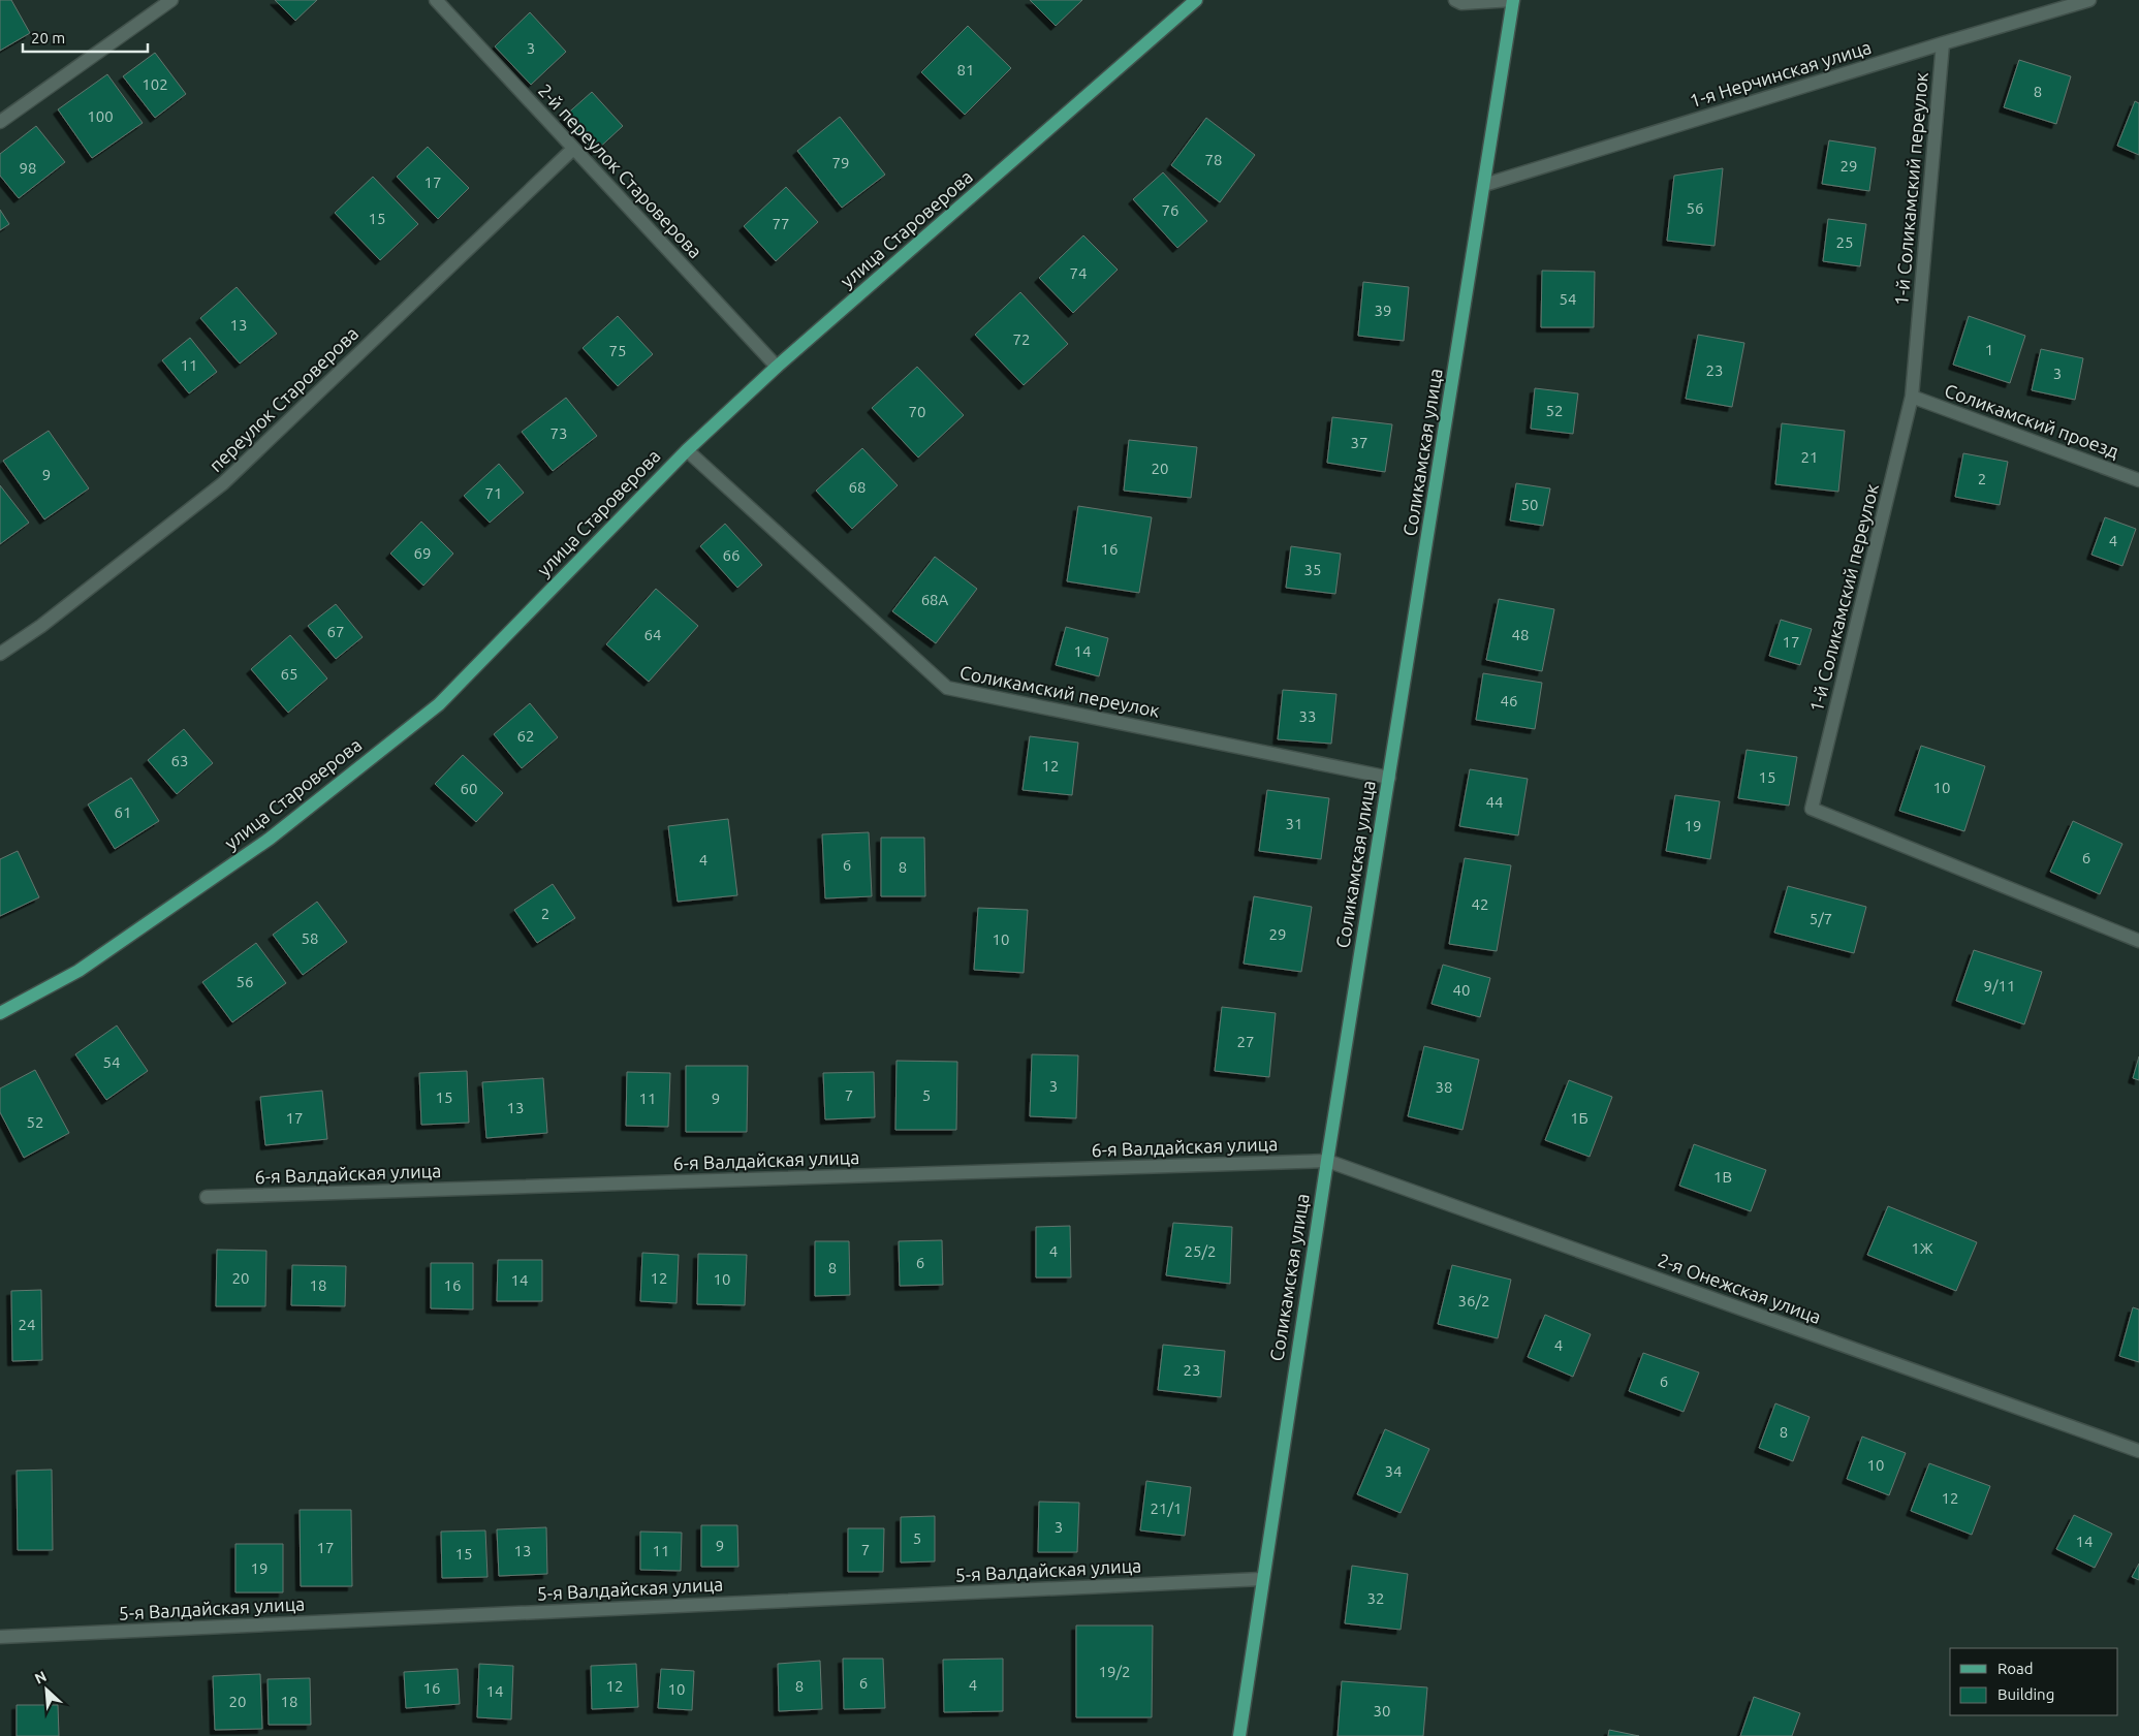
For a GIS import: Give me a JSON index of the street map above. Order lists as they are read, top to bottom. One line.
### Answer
{"streets":{"main road":["улица Староверова","Соликамская улица"],"street":["1-я Нерчинская улица","2-й переулок Староверова","1-й Соликамский переулок","переулок Староверова","Соликамский проезд","Соликамский переулок","6-я Валдайская улица","2-я Онежская улица","5-я Валдайская улица"]},"crossings":[["1-я Нерчинская улица","1-й Соликамский переулок"],["1-я Нерчинская улица","Соликамская улица"],["2-й переулок Староверова","улица Староверова"],["2-й переулок Староверова","переулок Староверова"],["1-й Соликамский переулок","Соликамский проезд"],["улица Староверова","Соликамский переулок"],["Соликамская улица","Соликамский переулок"],["Соликамская улица","6-я Валдайская улица"],["Соликамская улица","2-я Онежская улица"],["Соликамская улица","5-я Валдайская улица"],["6-я Валдайская улица","2-я Онежская улица"]],"house_numbers":["3","81","102","8","100","78","79","29","98","17","56","76","15","77","25","74","54","39","13","72","1","75","11","23","3","52","70","73","37","21","20","9","2","68","71","50","4","16","69","66","35","68А","67","64","48","17","14","65","46","33","62","63","12","15","10","60","44","61","31","19","6","4","6","8","42","2","5/7","29","58","10","56","9/11","40","27","54","3","38","7","5","15","11","9","13","17","1Б","52","1В","1Ж","4","25/2","6","8","20","12","10","14","18","16","36/2","24","4","23","6","8","10","34","12","21/1","3","5","14","9","17","7","13","11","15","19","32","19/2","6","4","12","8","16","10","14","20","18","30"],"legend":["Road","Building"],"scale_bar":"20 m","north":"top left"}
